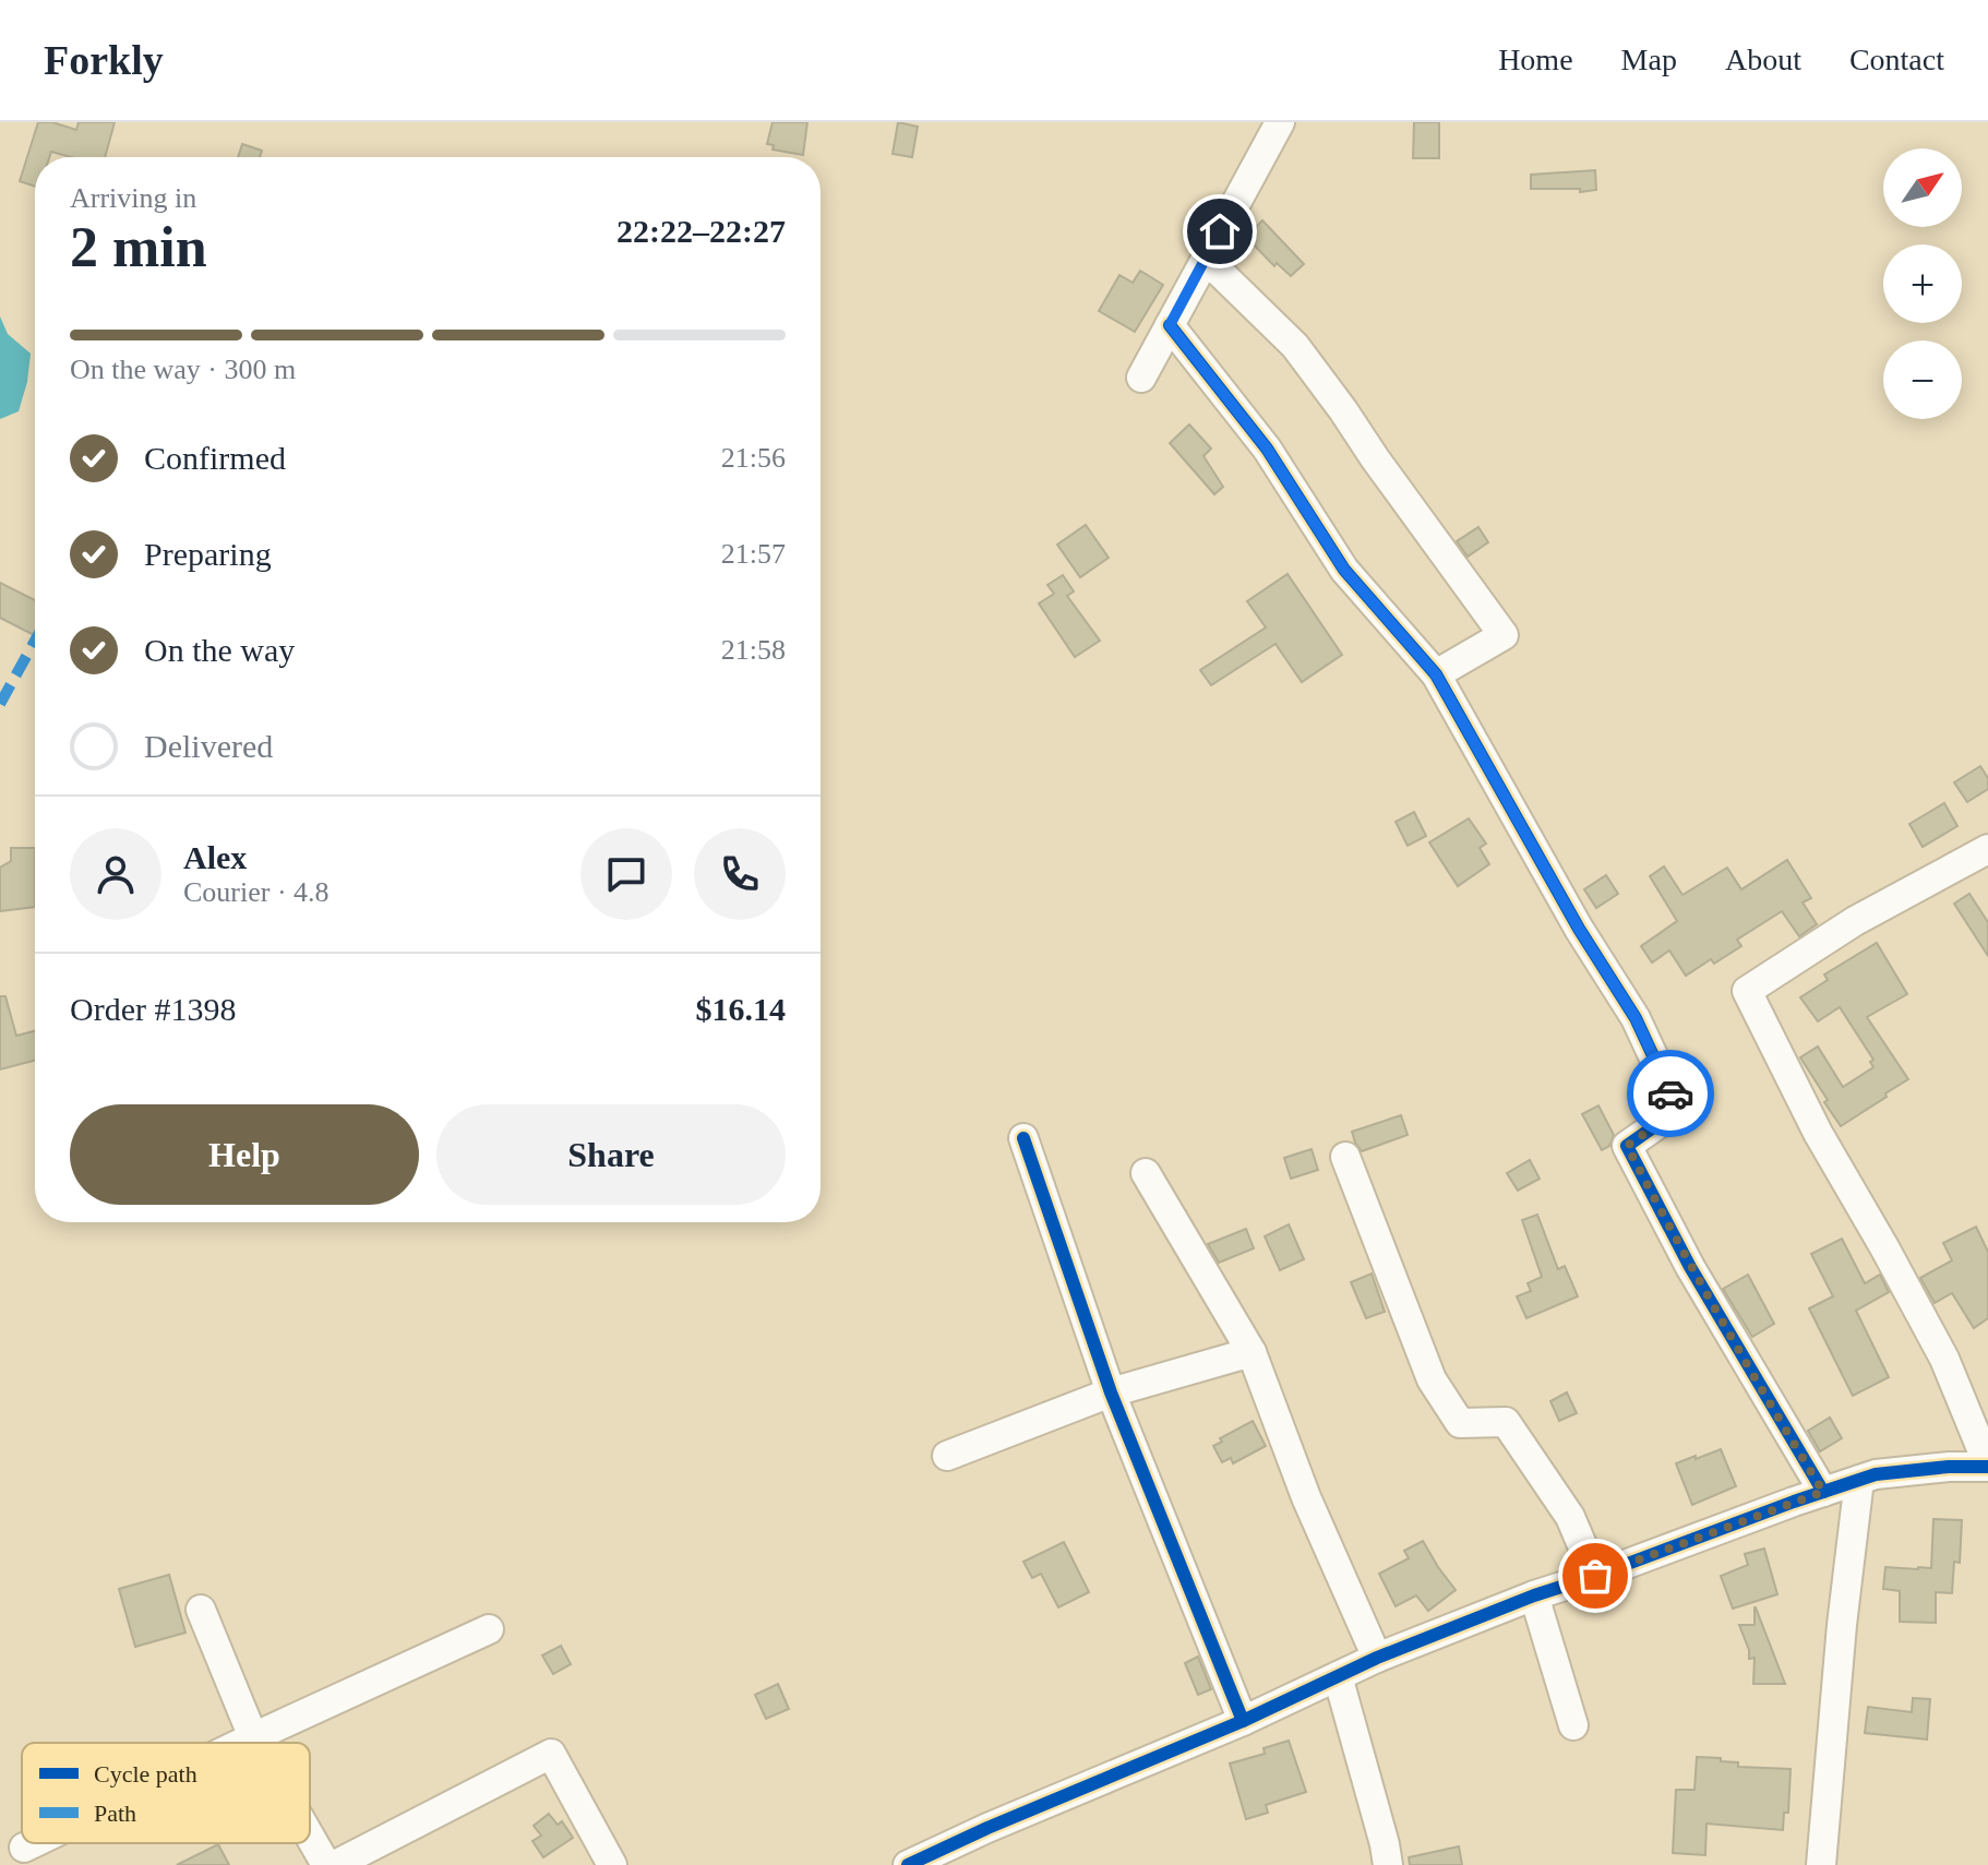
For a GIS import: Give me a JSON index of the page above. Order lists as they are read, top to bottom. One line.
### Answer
{"legend":["Cycle path","Path"],"north":"top right","page":{"header":"Forkly","nav":["Home","Map","About","Contact"],"map_buttons":["+","−"],"heading":["2 min","Arriving in","22:22–22:27"],"panel":["Alex","Courier · 4.8","Order #1398","$16.14"],"bar":"On the way · 300 m","list":[["Confirmed","21:56"],["Preparing","21:57"],["On the way","21:58"],"Delivered"],"buttons":["Help","Share"]}}
